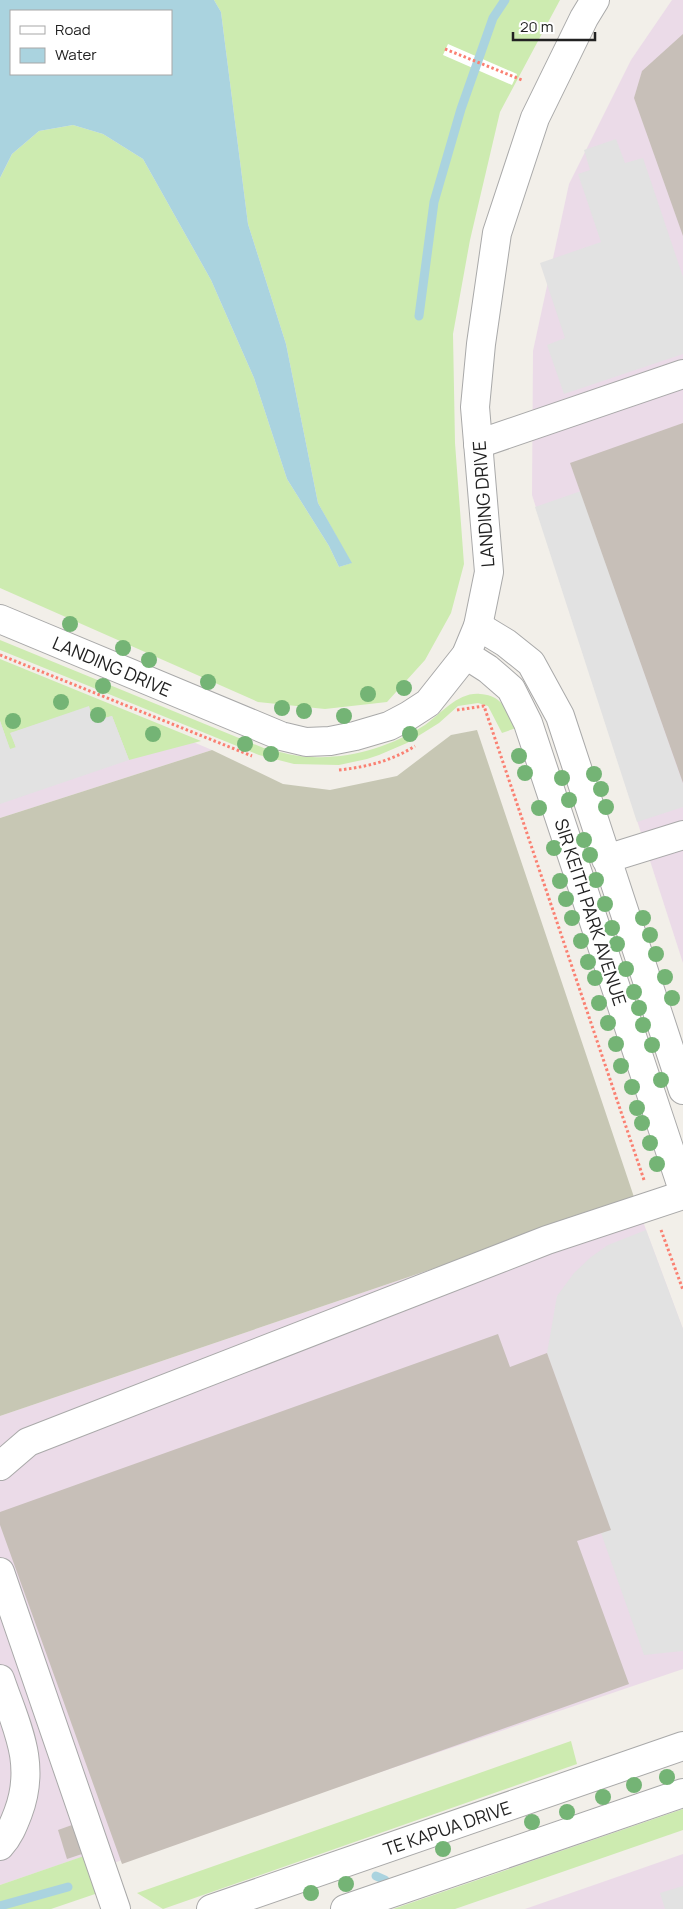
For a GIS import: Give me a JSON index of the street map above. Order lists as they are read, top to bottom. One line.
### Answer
{"streets":{"street":["LANDING DRIVE","SIR KEITH PARK AVENUE","TE KAPUA DRIVE"]},"crossings":[["LANDING DRIVE","SIR KEITH PARK AVENUE"]],"legend":["Road","Water"],"scale_bar":"20 m"}
